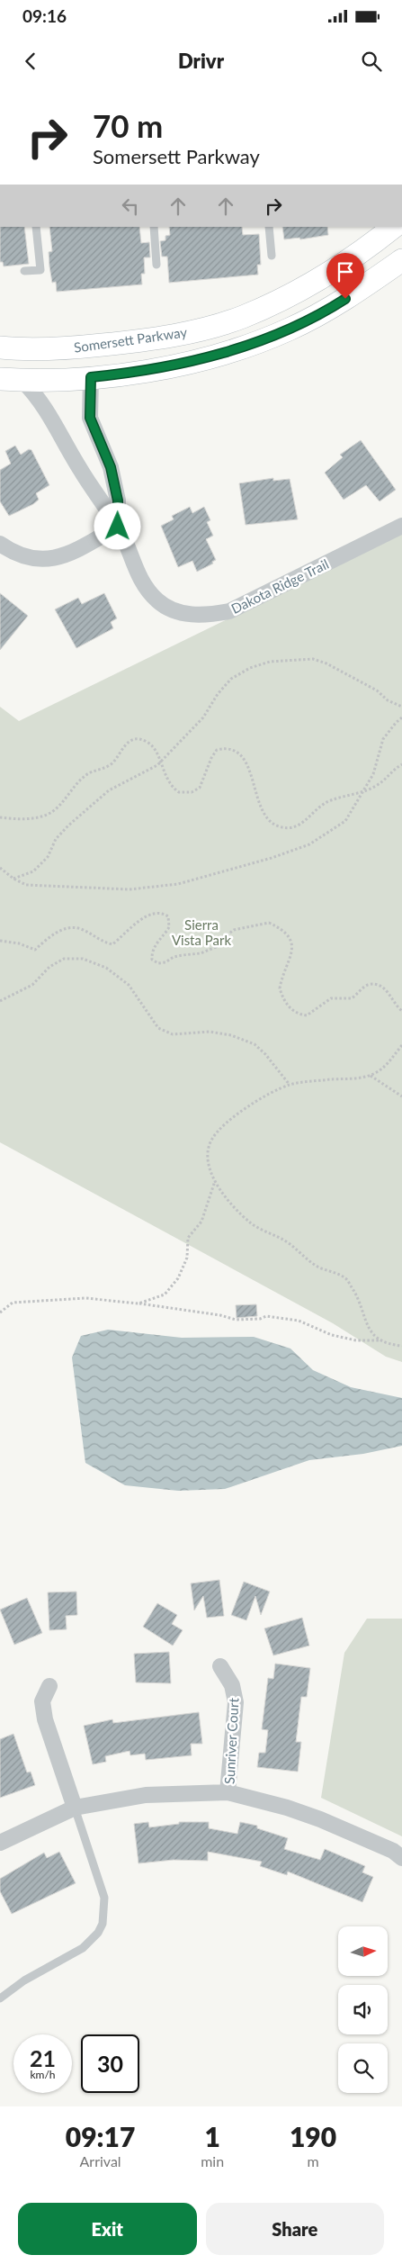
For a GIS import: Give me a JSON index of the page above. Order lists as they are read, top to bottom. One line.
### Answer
{"streets":{"main road":["Somersett Parkway"],"street":["Dakota Ridge Trail","Sunriver Court"]},"parks":["Sierra Vista Park"],"north":"right","page":{"status":"09:16","header":"Drivr","turn":["70 m","Somersett Parkway"],"speed":"21 km/h","limit":"30","eta":["09:17","Arrival","1","min","190","m"],"buttons":["Exit","Share"]}}
